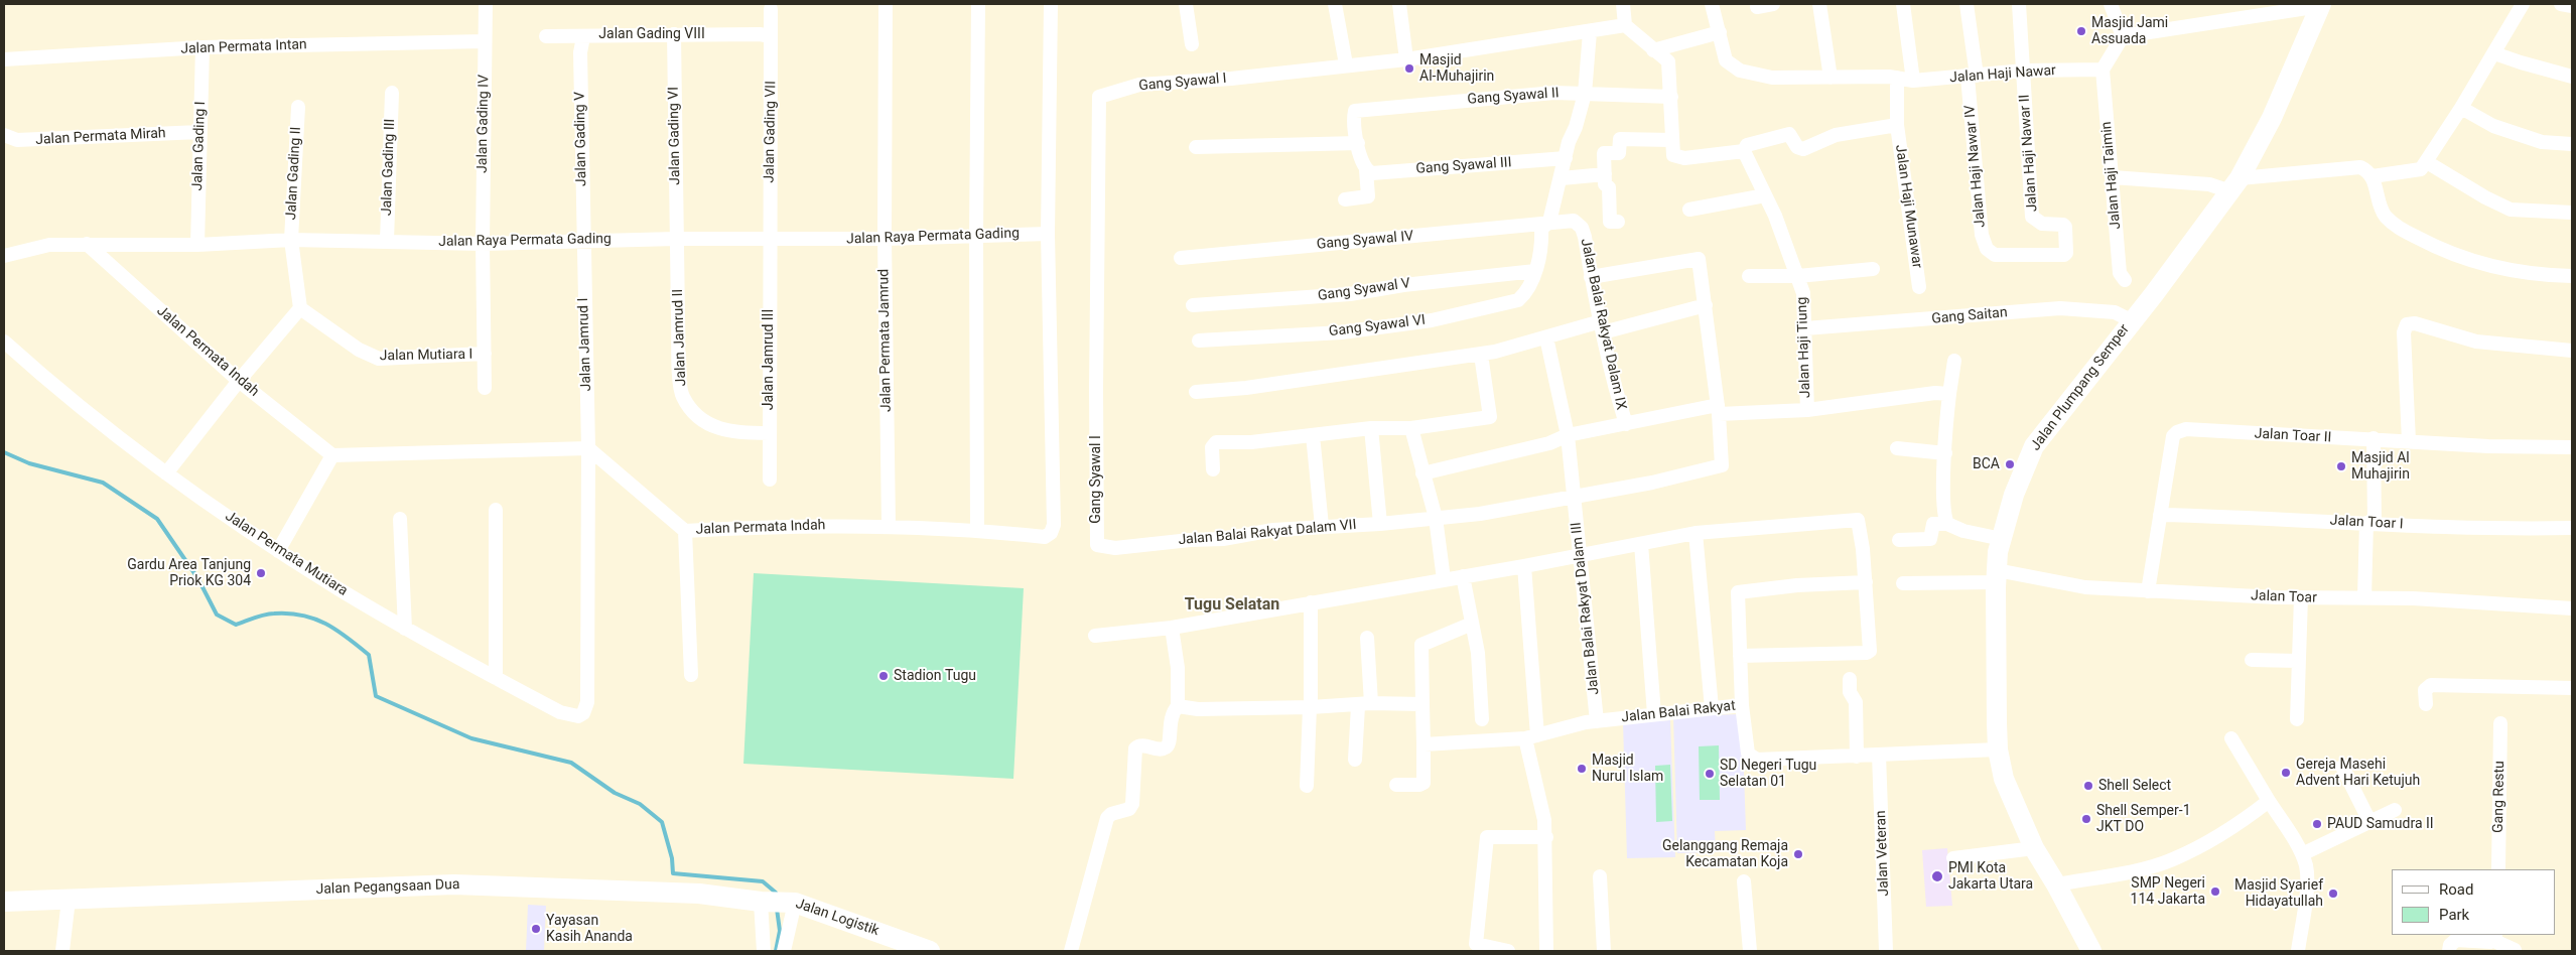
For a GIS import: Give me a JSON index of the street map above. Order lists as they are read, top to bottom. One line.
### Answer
{"streets":{"main road":["Jalan Plumpang Semper","Jalan Pegangsaan Dua","Jalan Logistik"],"street":["Jalan Gading VIII","Jalan Permata Intan","Jalan Haji Nawar","Gang Syawal I","Gang Syawal II","Jalan Gading IV","Jalan Gading VII","Jalan Gading VI","Jalan Permata Mirah","Jalan Gading V","Jalan Gading I","Jalan Haji Nawar II","Gang Syawal III","Jalan Haji Nawar IV","Jalan Gading III","Jalan Gading II","Jalan Haji Taimin","Jalan Haji Munawar","Jalan Raya Permata Gading","Gang Syawal IV","Gang Syawal V","Gang Saitan","Jalan Balai Rakyat Dalam IX","Gang Syawal VI","Jalan Jamrud II","Jalan Permata Jamrud","Jalan Jamrud I","Jalan Haji Tiung","Jalan Permata Indah","Jalan Mutiara I","Jalan Jamrud III","Jalan Toar II","Jalan Toar I","Jalan Balai Rakyat Dalam VII","Jalan Permata Mutiara","Jalan Toar","Jalan Balai Rakyat Dalam III","Jalan Balai Rakyat","Gang Restu","Jalan Veteran"]},"crossings":[["Jalan Gading VIII","Jalan Gading VII"],["Jalan Gading VIII","Jalan Gading VI"],["Jalan Gading VIII","Jalan Gading V"],["Jalan Permata Intan","Jalan Gading IV"],["Jalan Permata Intan","Jalan Gading I"],["Jalan Haji Nawar","Jalan Haji Nawar II"],["Jalan Haji Nawar","Jalan Haji Nawar IV"],["Jalan Haji Nawar","Jalan Haji Taimin"],["Jalan Haji Nawar","Jalan Haji Munawar"],["Gang Syawal I","Gang Syawal VI"],["Gang Syawal I","Jalan Balai Rakyat Dalam VII"],["Gang Syawal II","Gang Syawal VI"],["Jalan Gading IV","Jalan Raya Permata Gading"],["Jalan Gading IV","Jalan Mutiara I"],["Jalan Gading VII","Jalan Raya Permata Gading"],["Jalan Gading VII","Jalan Jamrud III"],["Jalan Gading VI","Jalan Raya Permata Gading"],["Jalan Gading VI","Jalan Jamrud II"],["Jalan Permata Mirah","Jalan Gading I"],["Jalan Gading V","Jalan Raya Permata Gading"],["Jalan Gading V","Jalan Jamrud I"],["Jalan Gading I","Jalan Raya Permata Gading"],["Jalan Haji Nawar II","Jalan Haji Nawar IV"],["Gang Syawal III","Gang Syawal VI"],["Jalan Gading III","Jalan Raya Permata Gading"],["Jalan Gading II","Jalan Raya Permata Gading"],["Jalan Haji Munawar","Jalan Haji Tiung"],["Jalan Raya Permata Gading","Jalan Jamrud II"],["Jalan Raya Permata Gading","Jalan Permata Jamrud"],["Jalan Raya Permata Gading","Jalan Jamrud I"],["Jalan Raya Permata Gading","Jalan Permata Indah"],["Jalan Raya Permata Gading","Jalan Jamrud III"],["Gang Syawal IV","Jalan Balai Rakyat Dalam IX"],["Gang Syawal IV","Gang Syawal VI"],["Gang Syawal V","Gang Syawal VI"],["Gang Saitan","Jalan Haji Tiung"],["Gang Saitan","Jalan Plumpang Semper"],["Jalan Balai Rakyat Dalam IX","Gang Syawal VI"],["Jalan Jamrud II","Jalan Jamrud III"],["Jalan Permata Jamrud","Jalan Permata Indah"],["Jalan Jamrud I","Jalan Permata Indah"],["Jalan Jamrud I","Jalan Permata Mutiara"],["Jalan Plumpang Semper","Jalan Toar"],["Jalan Plumpang Semper","Jalan Balai Rakyat"],["Jalan Toar II","Jalan Toar I"],["Jalan Toar II","Jalan Toar"],["Jalan Balai Rakyat Dalam VII","Jalan Balai Rakyat Dalam III"],["Jalan Balai Rakyat Dalam III","Jalan Balai Rakyat"],["Jalan Balai Rakyat","Jalan Veteran"],["Jalan Pegangsaan Dua","Jalan Logistik"]],"districts":["Tugu Selatan"],"places":["Masjid Jami Assuada","Masjid Al-Muhajirin","BCA","Masjid Al Muhajirin","Gardu Area Tanjung Priok KG 304","Stadion Tugu","Masjid Nurul Islam","Gereja Masehi Advent Hari Ketujuh","SD Negeri Tugu Selatan 01","Shell Select","Shell Semper-1 JKT DO","PAUD Samudra II","Gelanggang Remaja Kecamatan Koja","PMI Kota Jakarta Utara","SMP Negeri 114 Jakarta","Masjid Syarief Hidayatullah","Yayasan Kasih Ananda"],"legend":["Road","Park"]}
